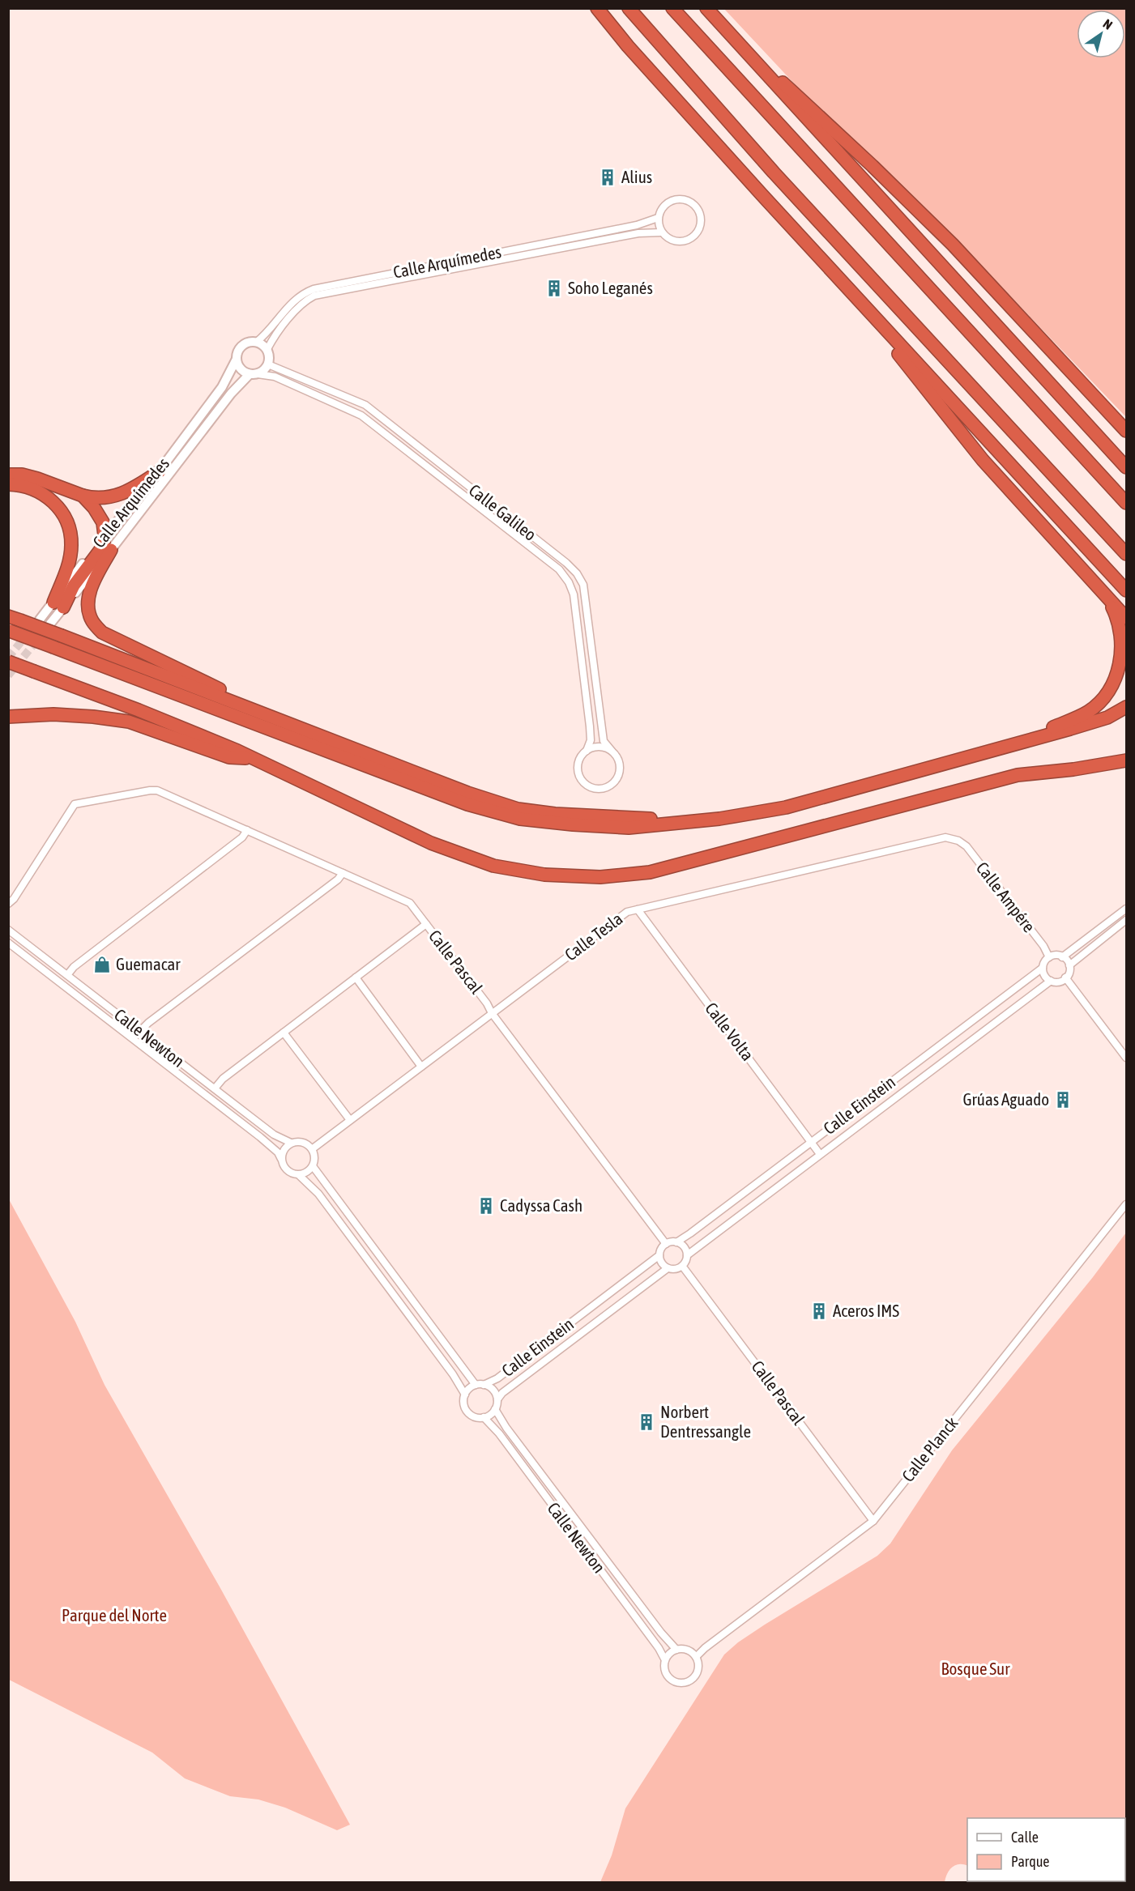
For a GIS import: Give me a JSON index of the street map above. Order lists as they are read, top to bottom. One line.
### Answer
{"streets":{"street":["Calle Arquímedes","Calle Galileo","Calle Ampére","Calle Tesla","Calle Pascal","Calle Volta","Calle Newton","Calle Einstein","Calle Planck"]},"crossings":[["Calle Arquímedes","Calle Galileo"],["Calle Ampére","Calle Tesla"],["Calle Ampére","Calle Einstein"],["Calle Tesla","Calle Pascal"],["Calle Tesla","Calle Volta"],["Calle Tesla","Calle Newton"],["Calle Pascal","Calle Einstein"],["Calle Pascal","Calle Planck"],["Calle Volta","Calle Einstein"],["Calle Newton","Calle Einstein"],["Calle Newton","Calle Planck"]],"parks":["Parque del Norte","Bosque Sur"],"places":{"building":["Alius","Soho Leganés","Grúas Aguado","Cadyssa Cash","Aceros IMS","Norbert Dentressangle"],"shop":["Guemacar"]},"legend":["Calle","Parque"],"north":"top right"}
